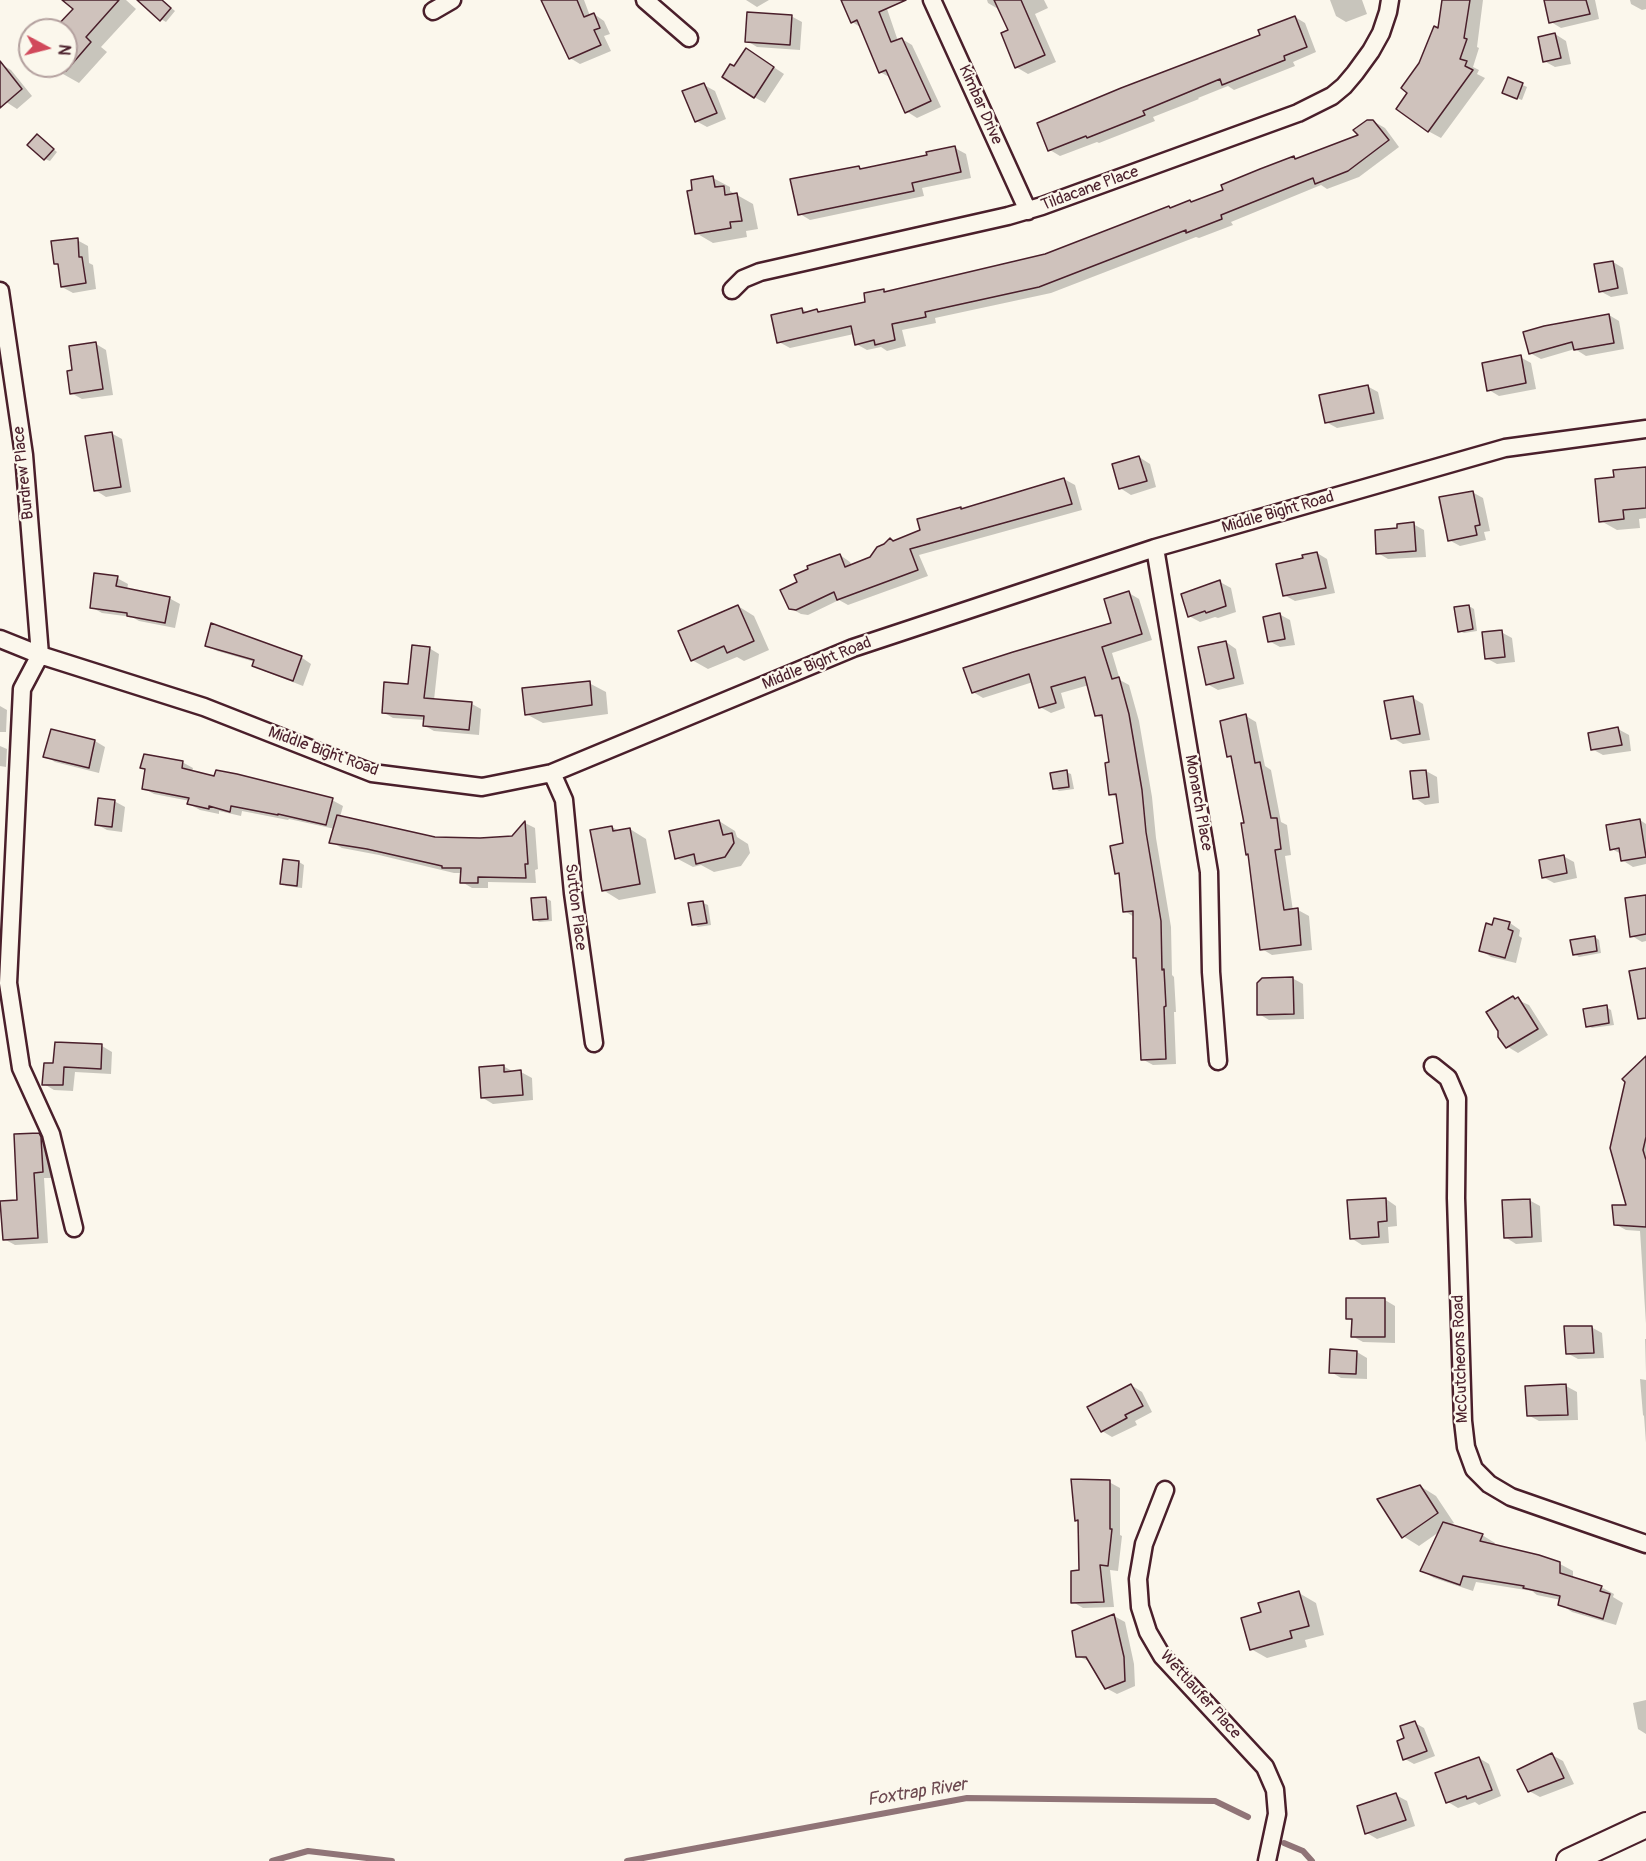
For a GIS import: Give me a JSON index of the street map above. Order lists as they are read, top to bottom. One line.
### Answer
{"streets":{"street":["Kimbar Drive","Tildacane Place","Burdrew Place","Middle Bight Road","Monarch Place","Sutton Place","McCutcheons Road","Wettlaufer Place"]},"crossings":[["Kimbar Drive","Tildacane Place"],["Burdrew Place","Middle Bight Road"],["Middle Bight Road","Monarch Place"],["Middle Bight Road","Sutton Place"]],"water":["Foxtrap River"],"north":"right"}
